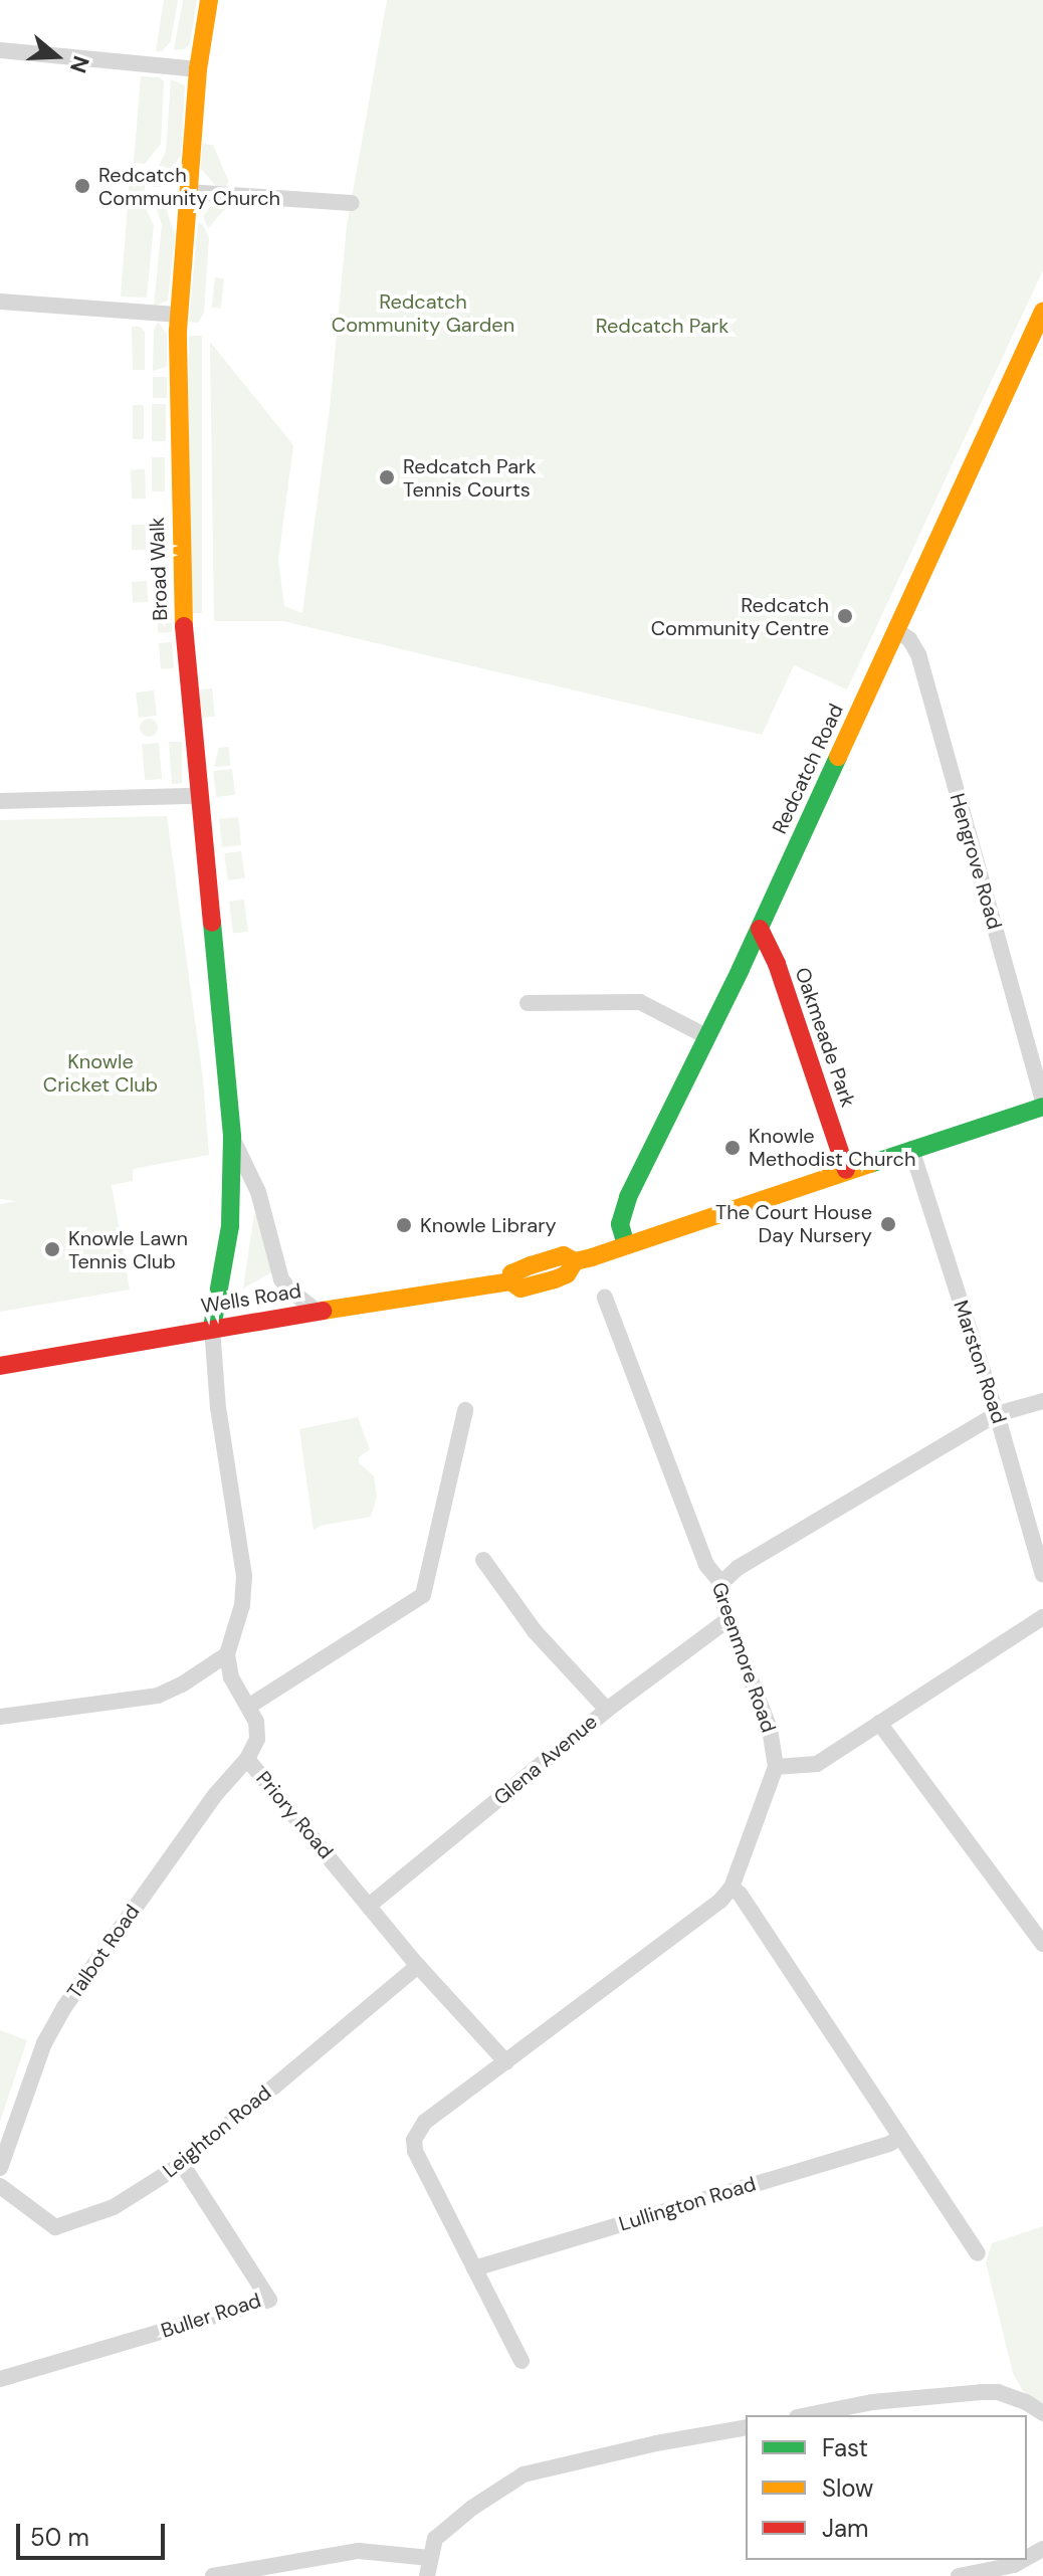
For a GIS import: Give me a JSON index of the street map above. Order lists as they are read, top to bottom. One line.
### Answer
{"streets":{"main road":["Broad Walk","Redcatch Road","Oakmeade Park","Wells Road"],"street":["Hengrove Road","Marston Road","Greenmore Road","Glena Avenue","Priory Road","Talbot Road","Leighton Road","Lullington Road","Buller Road"]},"crossings":[["Broad Walk","Wells Road"],["Redcatch Road","Hengrove Road"],["Redcatch Road","Oakmeade Park"],["Redcatch Road","Wells Road"],["Hengrove Road","Wells Road"],["Oakmeade Park","Wells Road"],["Wells Road","Marston Road"],["Greenmore Road","Glena Avenue"],["Glena Avenue","Priory Road"],["Priory Road","Talbot Road"],["Priory Road","Leighton Road"],["Leighton Road","Buller Road"]],"parks":["Redcatch Community Garden","Redcatch Park","Knowle Cricket Club"],"places":["Redcatch Community Church","Redcatch Park Tennis Courts","Redcatch Community Centre","Knowle Methodist Church","The Court House Day Nursery","Knowle Library","Knowle Lawn Tennis Club"],"legend":["Fast","Slow","Jam"],"scale_bar":"50 m","north":"right"}
